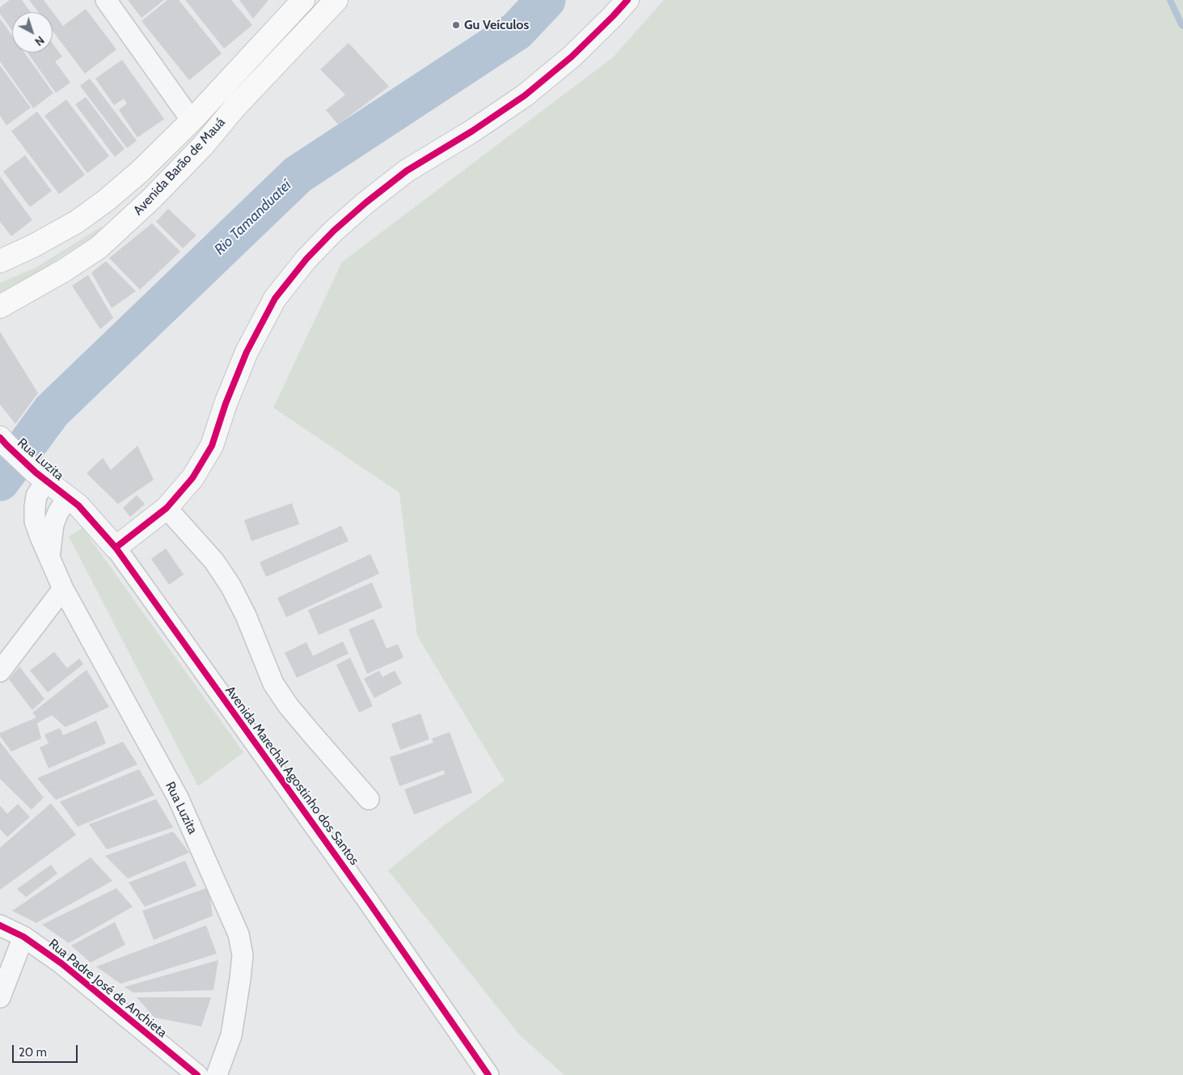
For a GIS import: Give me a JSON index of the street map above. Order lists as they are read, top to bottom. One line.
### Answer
{"streets":{"main road":["Avenida Barão de Mauá"],"street":["Rua Luzita","Avenida Marechal Agostinho dos Santos","Rua Padre José de Anchieta"]},"crossings":[["Rua Luzita","Avenida Marechal Agostinho dos Santos"]],"water":["Rio Tamanduateí"],"places":["Gu Veículos"],"scale_bar":"20 m","north":"bottom right"}
